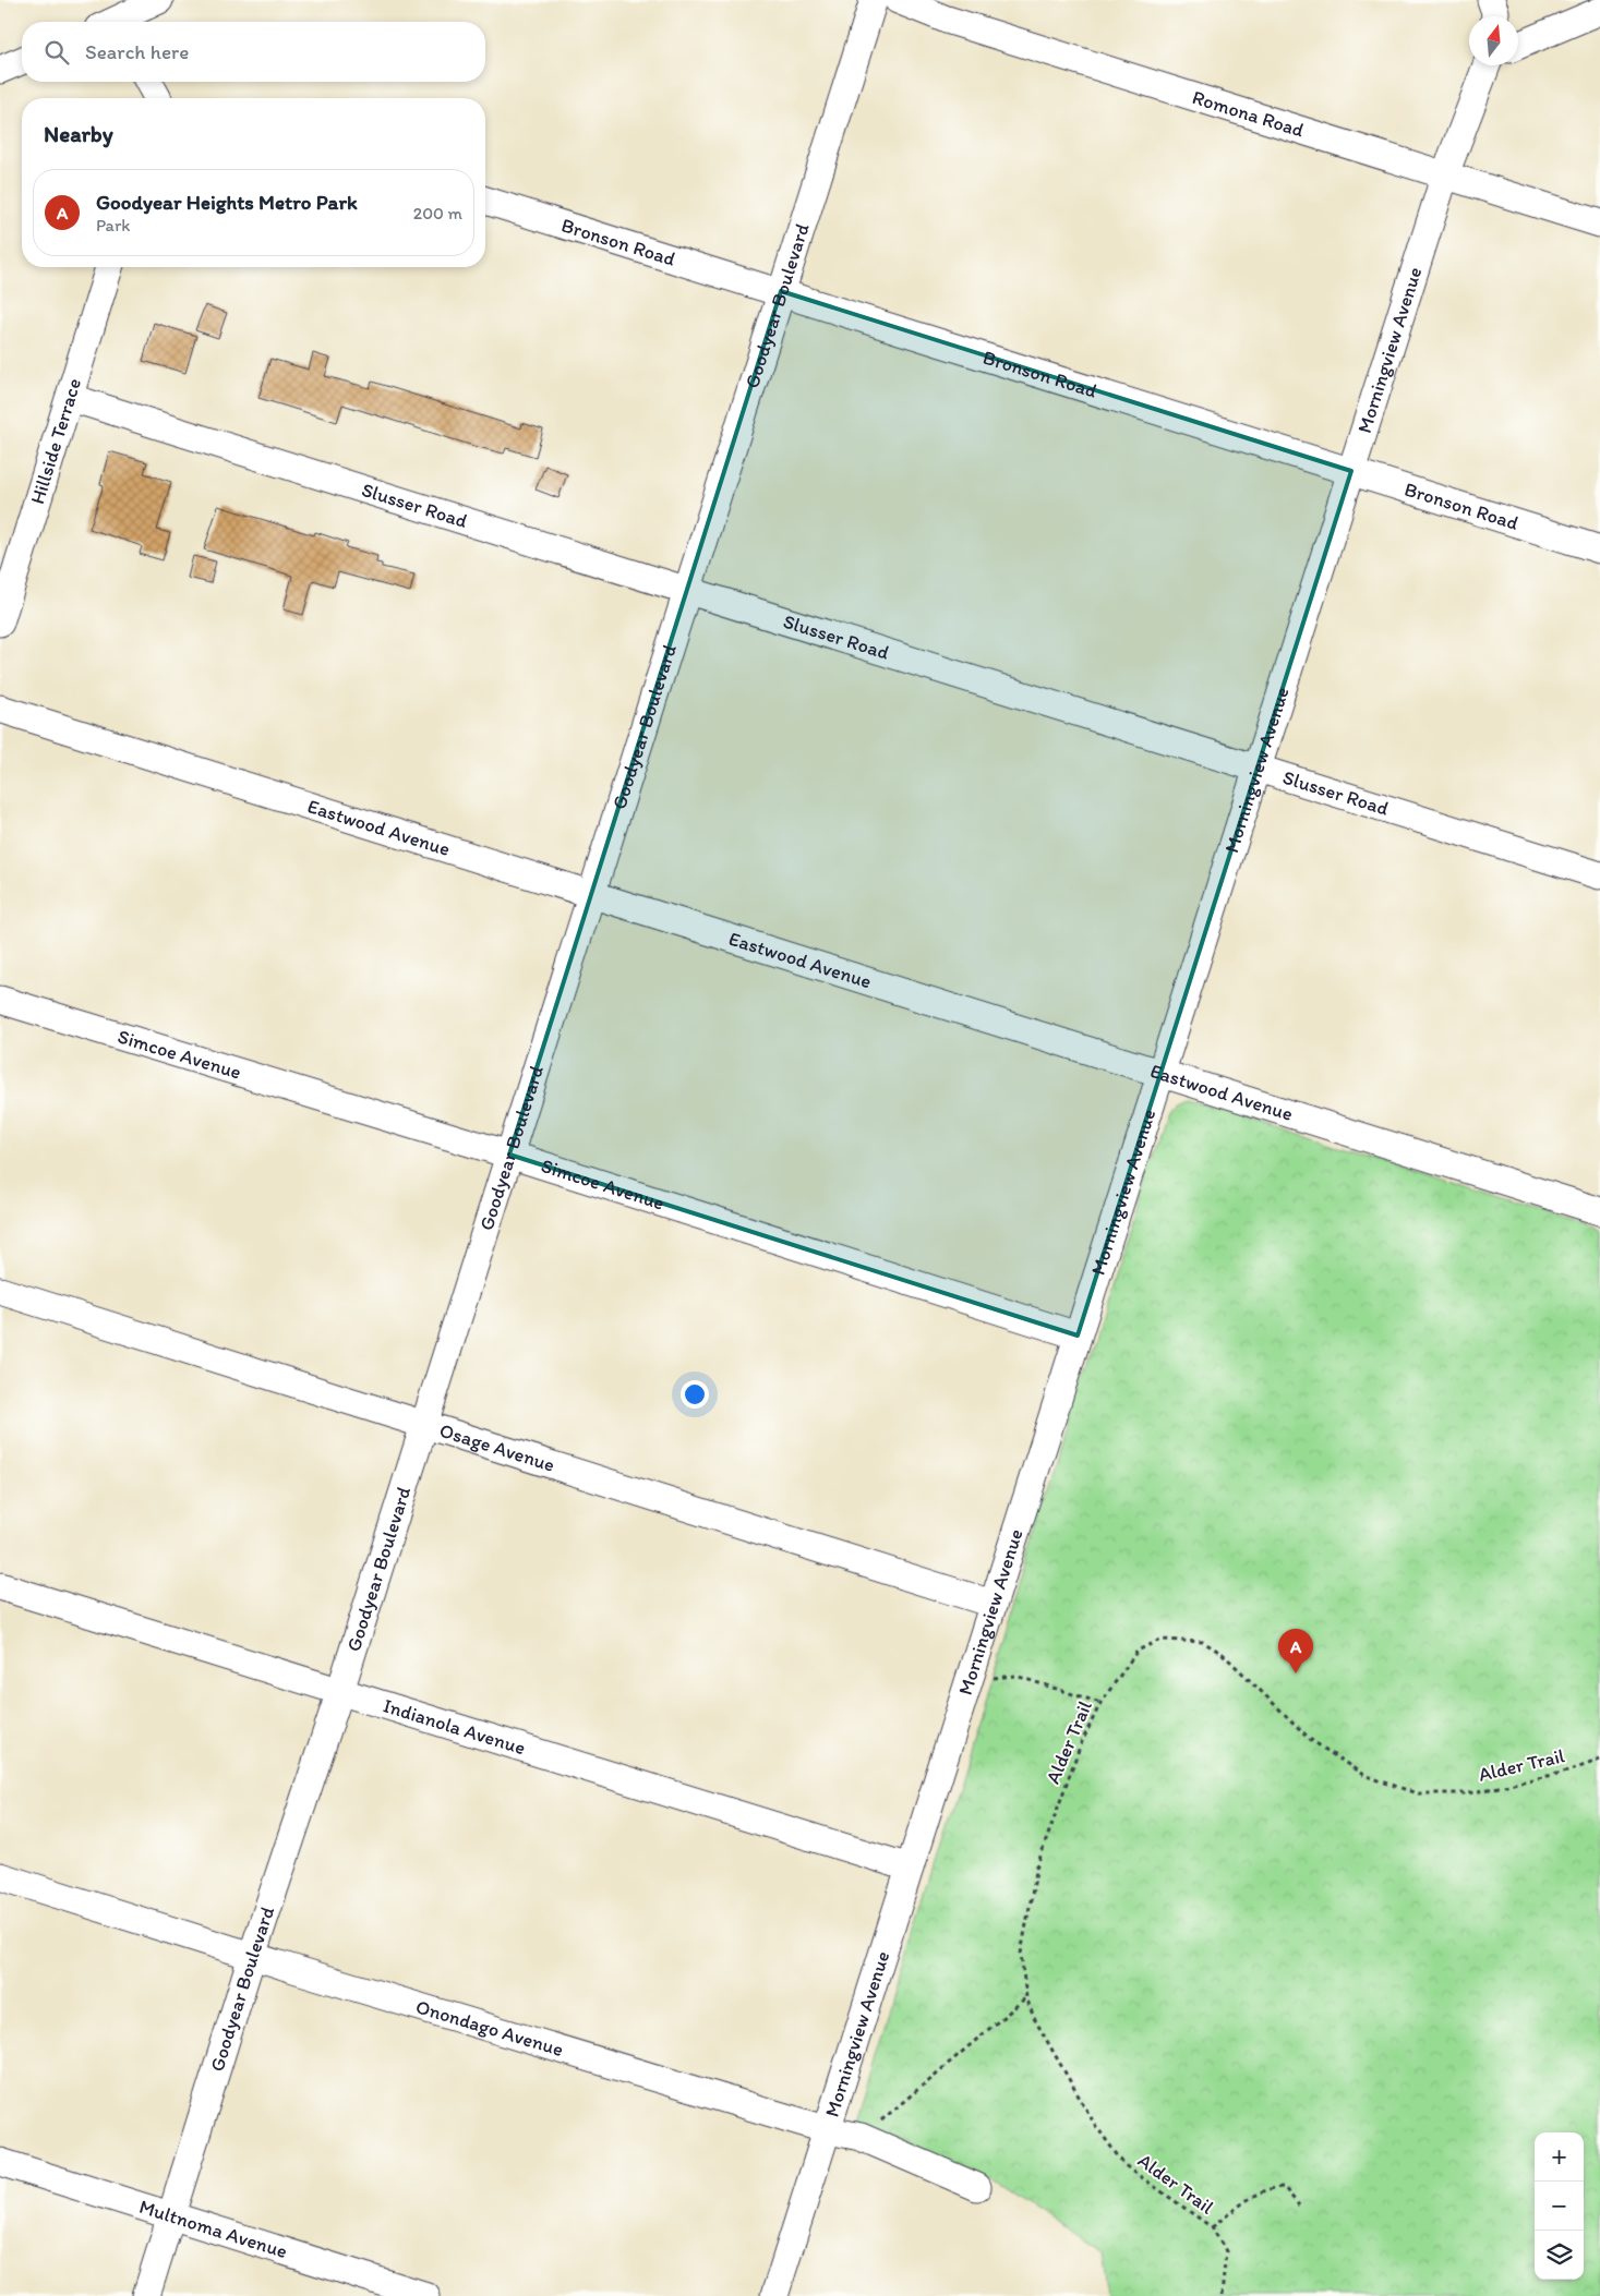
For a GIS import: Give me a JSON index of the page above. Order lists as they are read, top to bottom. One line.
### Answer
{"streets":{"street":["Romona Road","Bronson Road","Goodyear Boulevard","Morningview Avenue","Hillside Terrace","Slusser Road","Eastwood Avenue","Simcoe Avenue","Osage Avenue","Indianola Avenue","Onondago Avenue","Multnoma Avenue"],"path":["Alder Trail"]},"crossings":[["Romona Road","Morningview Avenue"],["Bronson Road","Goodyear Boulevard"],["Bronson Road","Morningview Avenue"],["Goodyear Boulevard","Slusser Road"],["Goodyear Boulevard","Eastwood Avenue"],["Goodyear Boulevard","Simcoe Avenue"],["Goodyear Boulevard","Osage Avenue"],["Goodyear Boulevard","Indianola Avenue"],["Goodyear Boulevard","Onondago Avenue"],["Goodyear Boulevard","Multnoma Avenue"],["Morningview Avenue","Slusser Road"],["Morningview Avenue","Eastwood Avenue"],["Morningview Avenue","Simcoe Avenue"],["Morningview Avenue","Osage Avenue"],["Morningview Avenue","Indianola Avenue"],["Morningview Avenue","Onondago Avenue"],["Hillside Terrace","Slusser Road"]],"north":"top","page":{"search":"Search here","heading":"Nearby","list":[{"mark":"A","name":"Goodyear Heights Metro Park","note":"Park","value":"200 m"}],"pins":"A","map_buttons":["+","−"]}}
